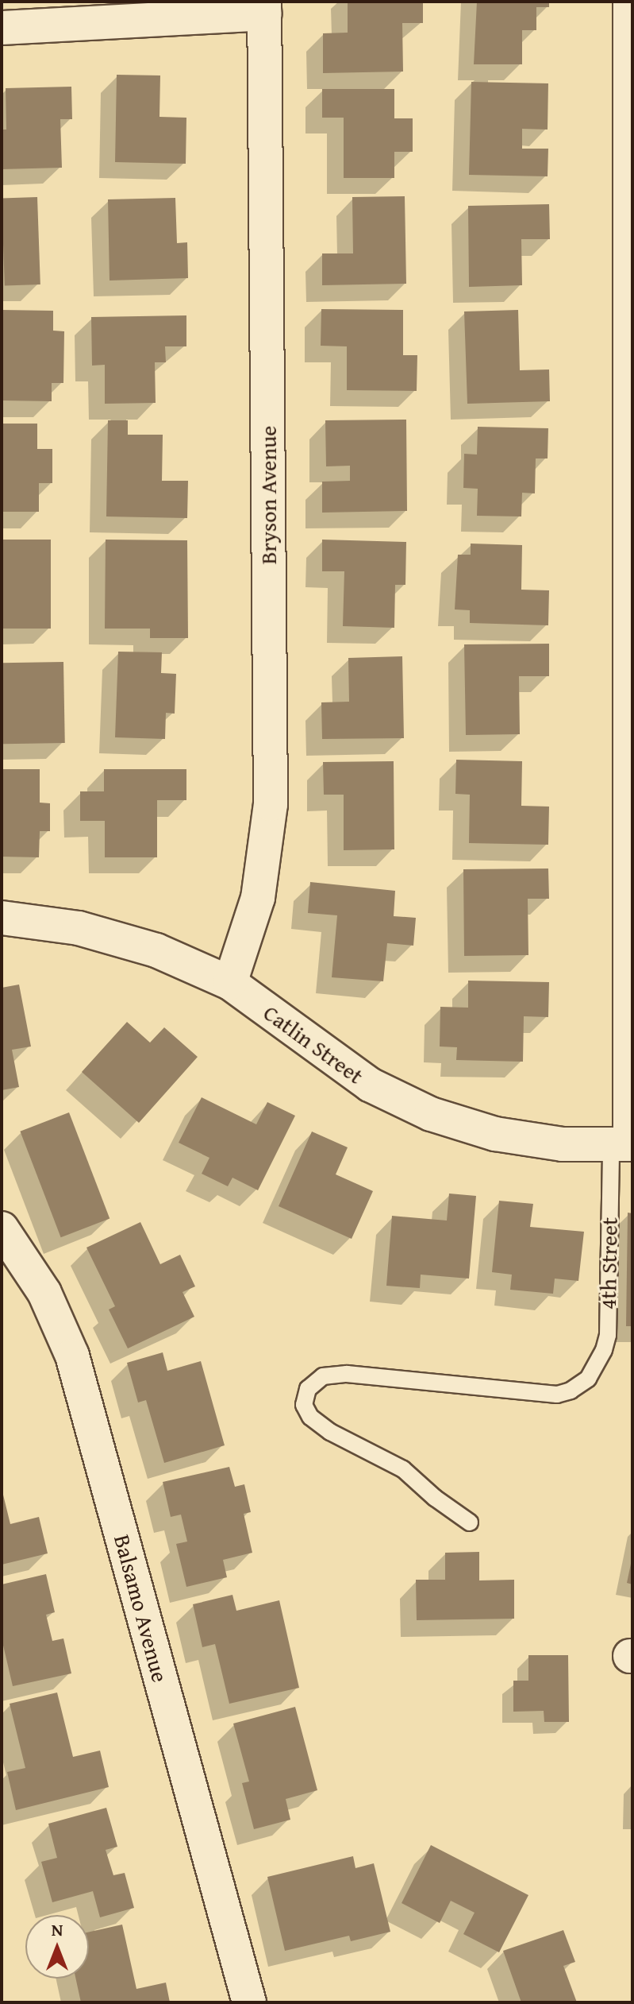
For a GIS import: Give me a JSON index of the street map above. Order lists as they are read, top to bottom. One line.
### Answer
{"streets":{"street":["Bryson Avenue","Catlin Street","4th Street","Balsamo Avenue"]},"crossings":[["Bryson Avenue","Catlin Street"],["Catlin Street","4th Street"]],"north":"top"}
